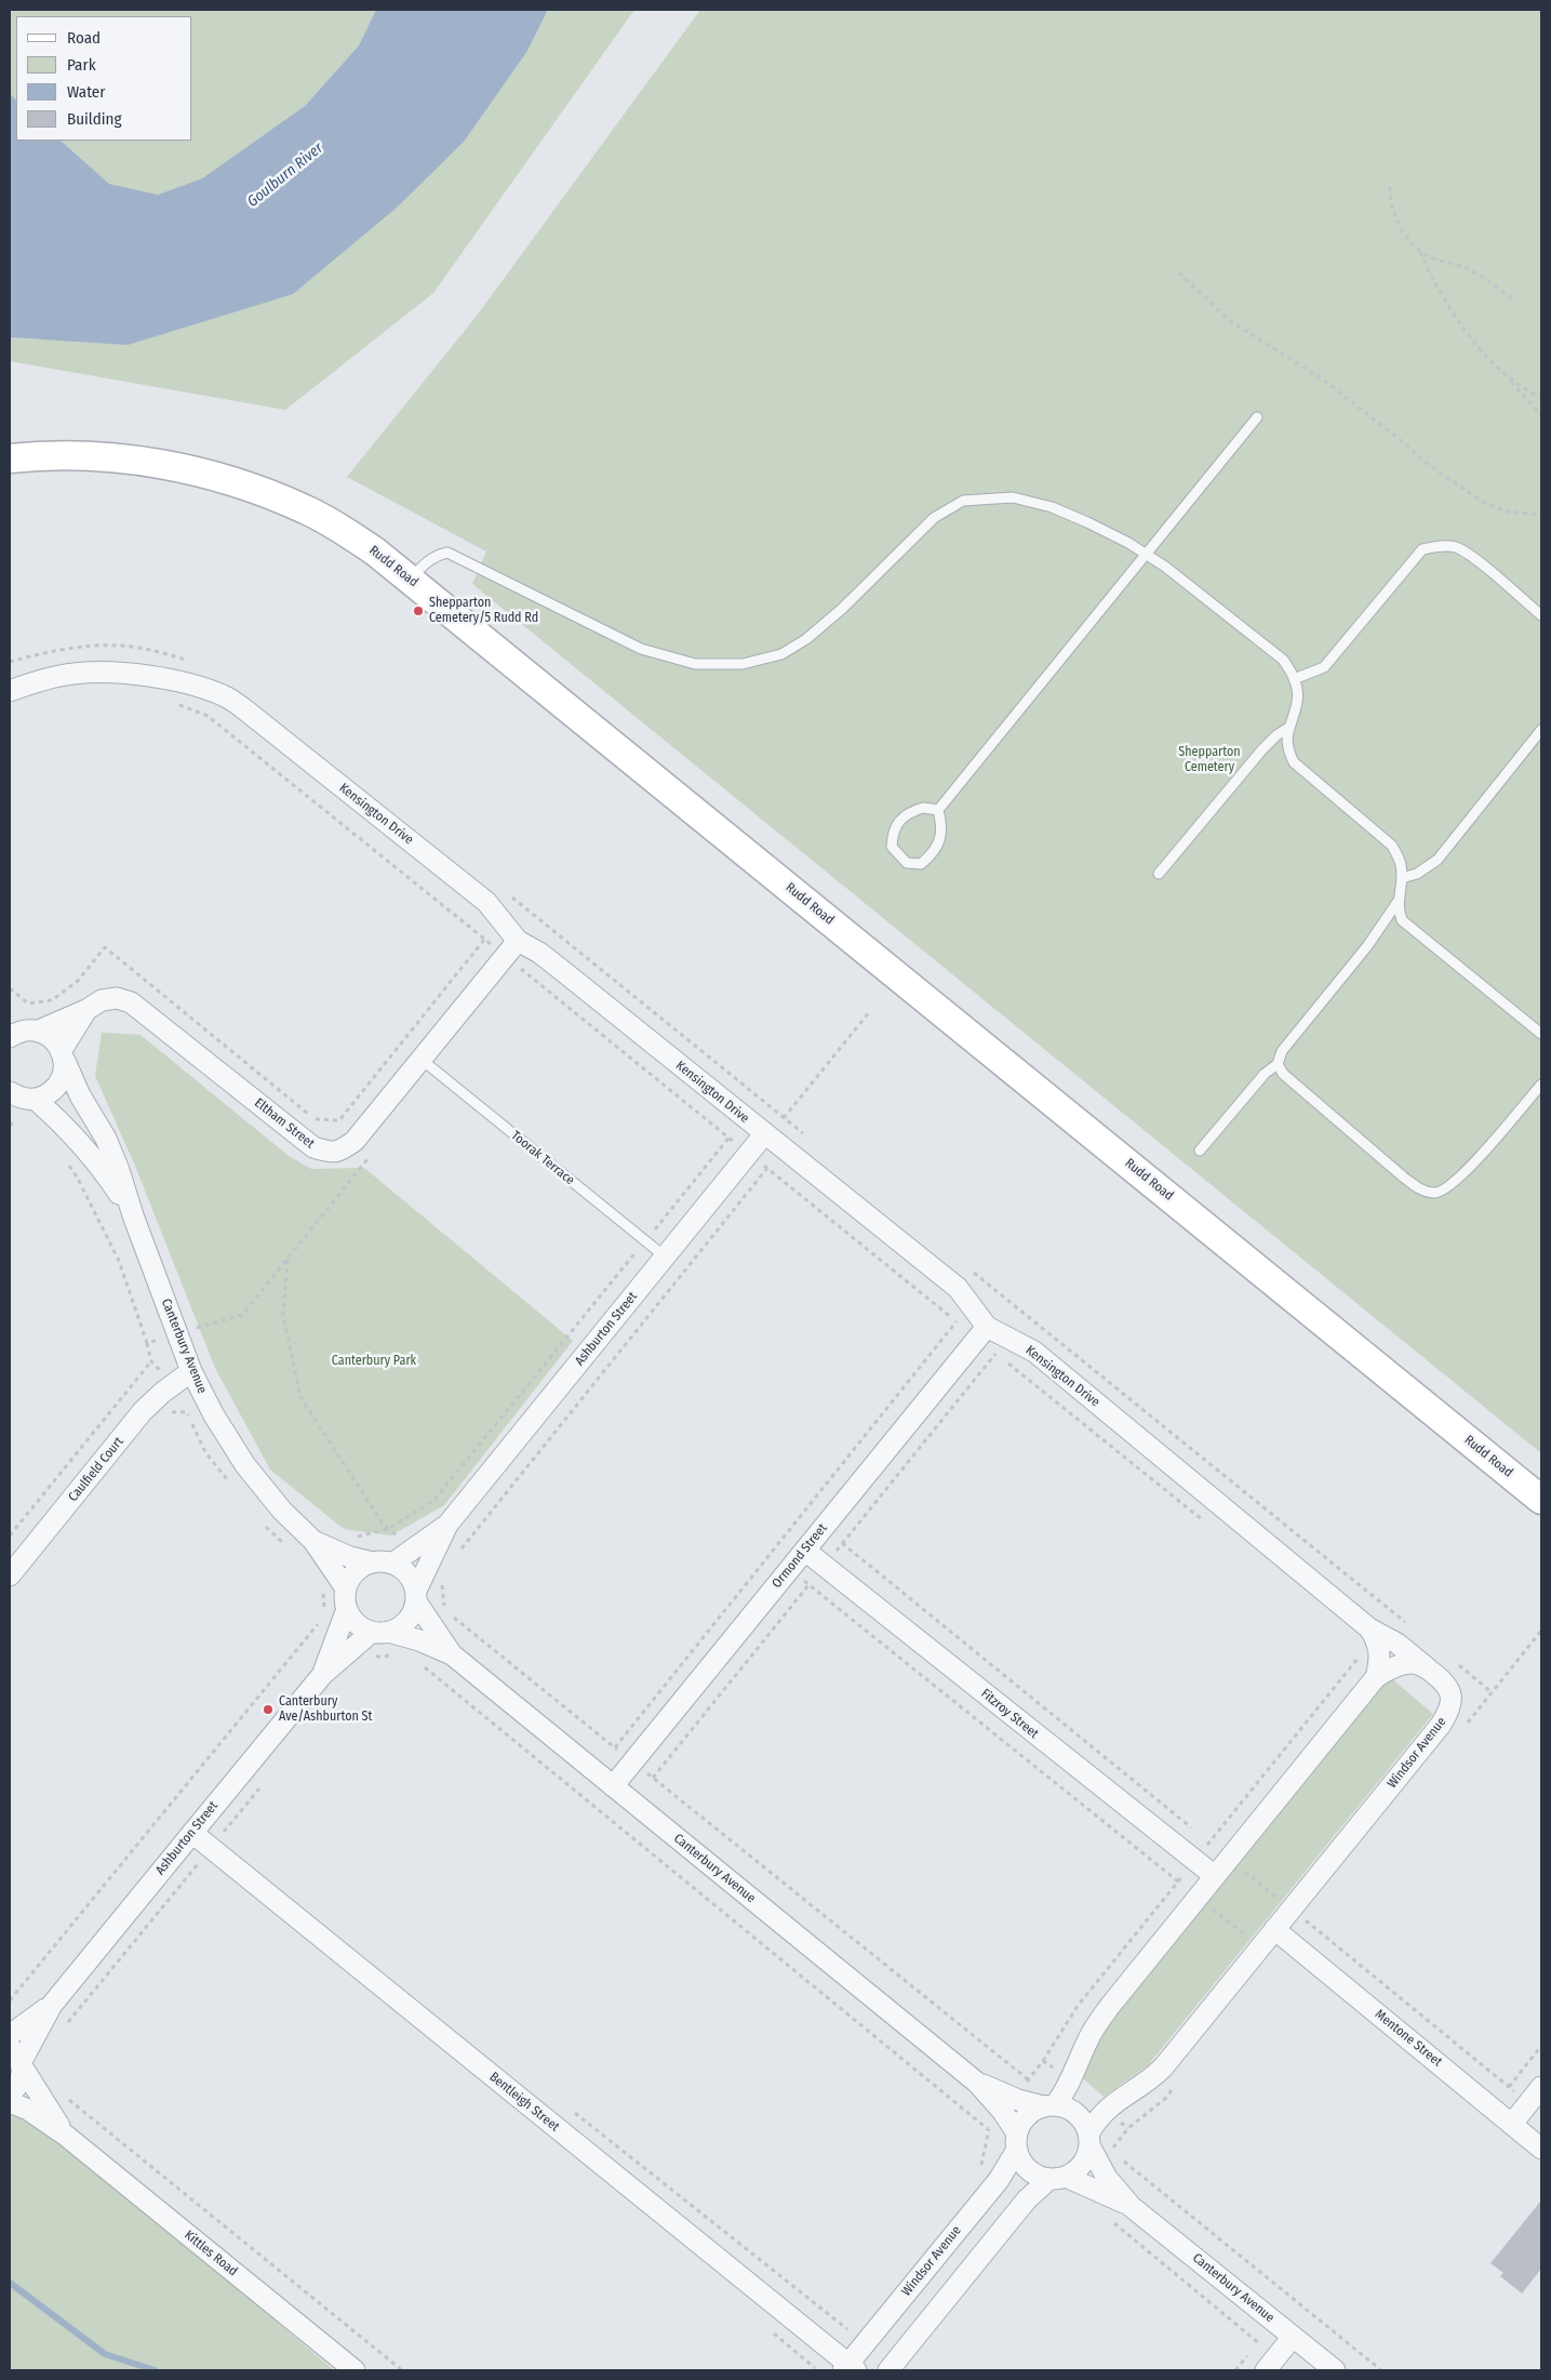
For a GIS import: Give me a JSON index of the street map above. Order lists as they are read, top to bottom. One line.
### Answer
{"streets":{"street":["Rudd Road","Kensington Drive","Eltham Street","Ashburton Street","Canterbury Avenue","Caulfield Court","Ormond Street","Fitzroy Street","Windsor Avenue","Mentone Street","Bentleigh Street","Kittles Road"],"lane":["Toorak Terrace"]},"crossings":[["Kensington Drive","Eltham Street"],["Kensington Drive","Ashburton Street"],["Kensington Drive","Ormond Street"],["Kensington Drive","Windsor Avenue"],["Eltham Street","Toorak Terrace"],["Toorak Terrace","Ashburton Street"],["Ashburton Street","Canterbury Avenue"],["Ashburton Street","Bentleigh Street"],["Ashburton Street","Kittles Road"],["Canterbury Avenue","Caulfield Court"],["Canterbury Avenue","Ormond Street"],["Canterbury Avenue","Windsor Avenue"],["Ormond Street","Fitzroy Street"],["Windsor Avenue","Mentone Street"],["Windsor Avenue","Bentleigh Street"]],"water":["Goulburn River"],"parks":["Shepparton Cemetery","Canterbury Park"],"places":["Shepparton Cemetery/5 Rudd Rd","Canterbury Ave/Ashburton St"],"legend":["Road","Park","Water","Building"]}
